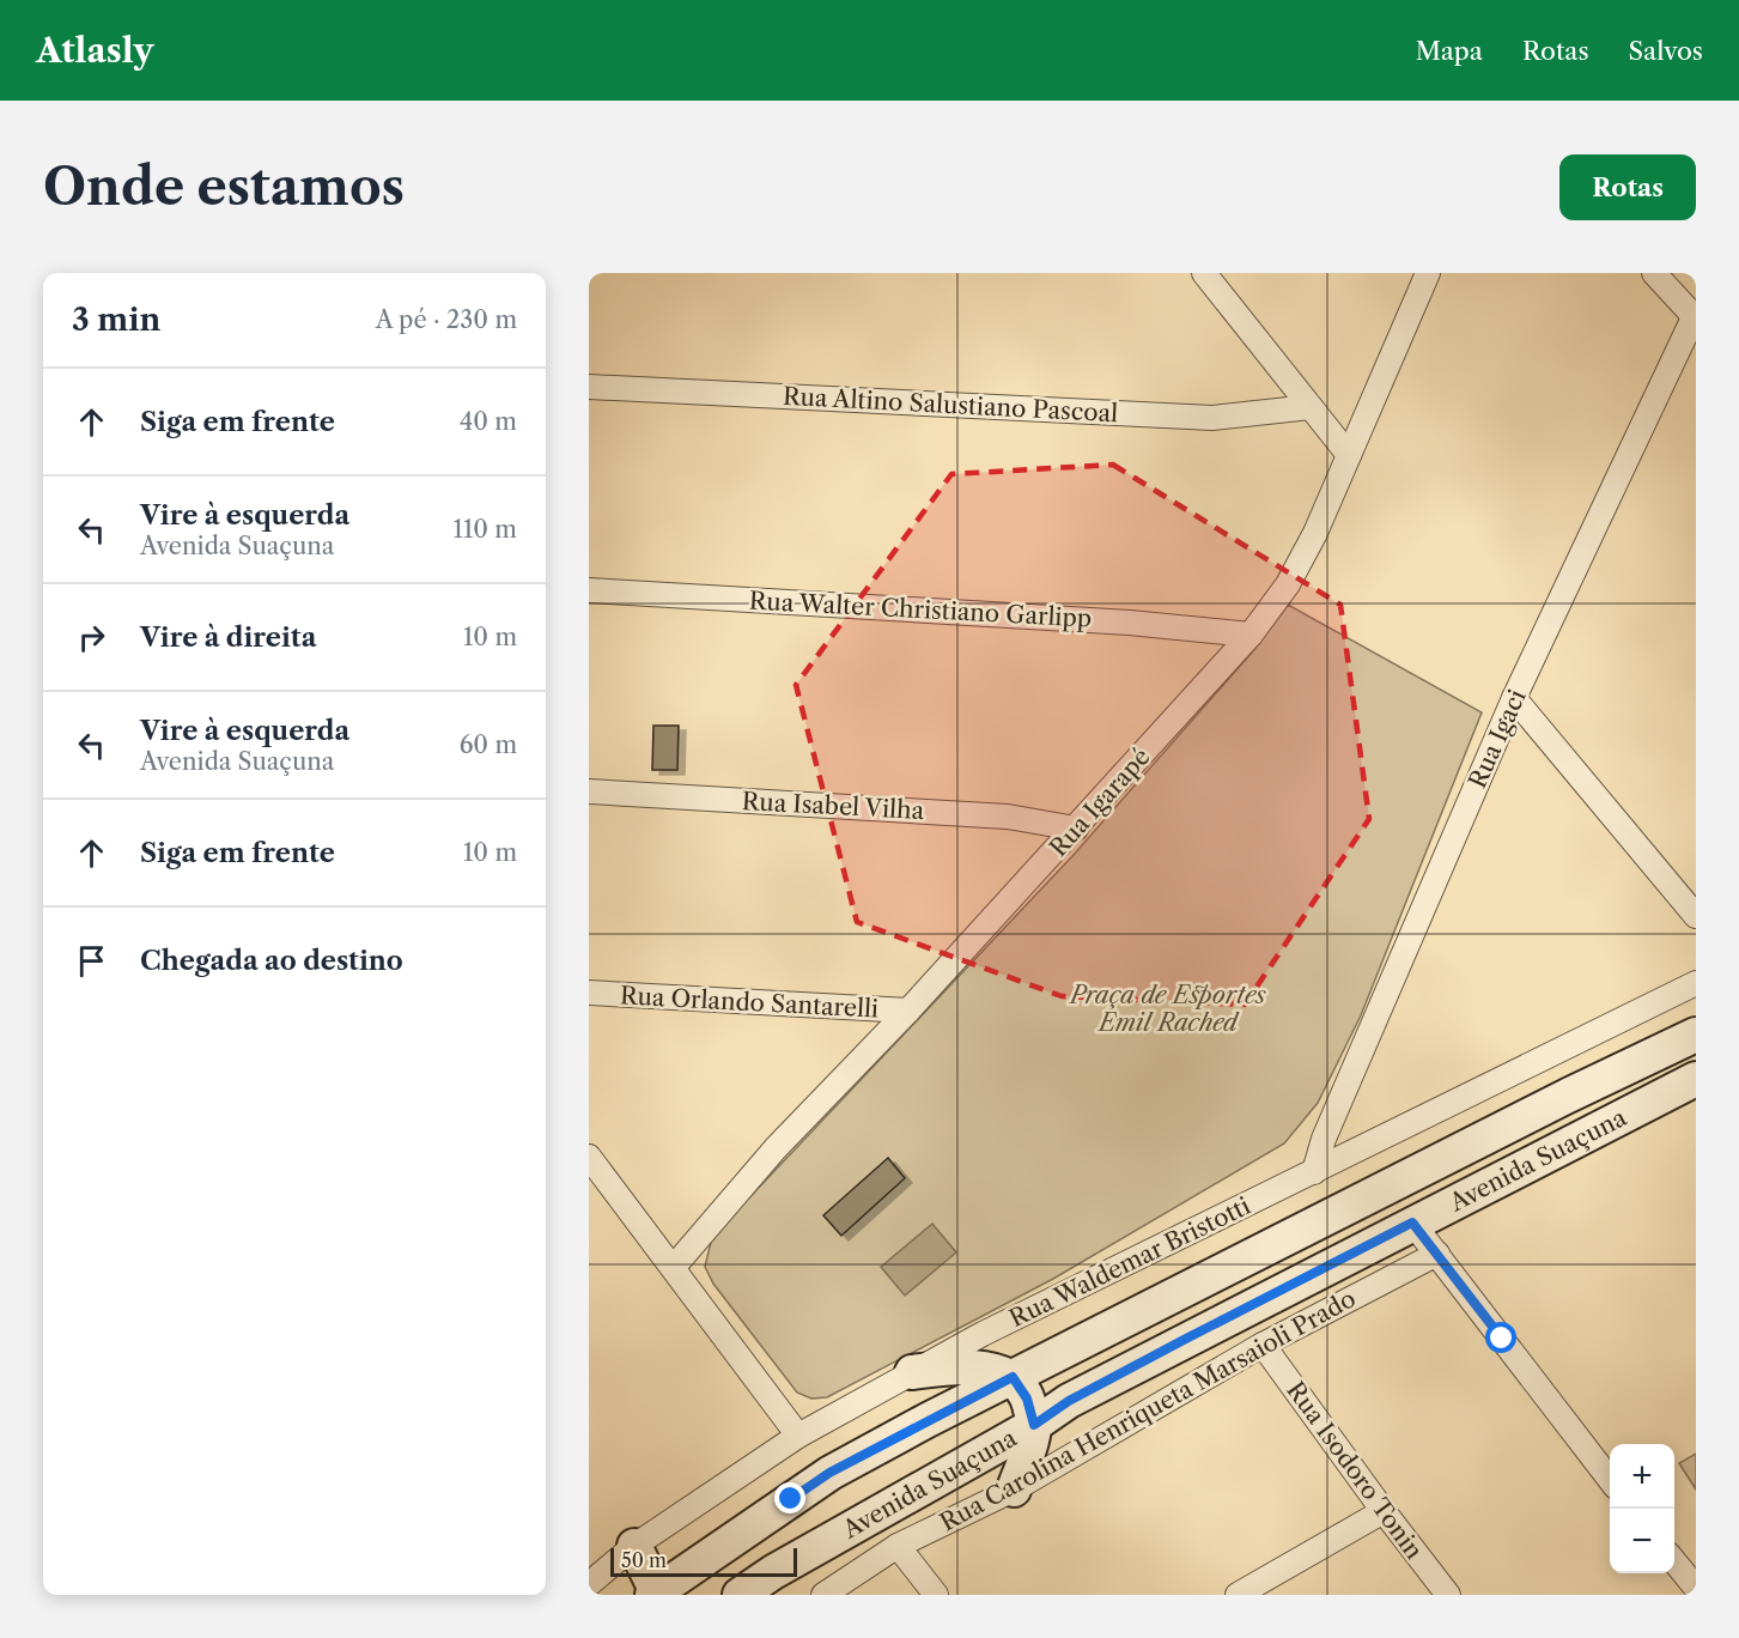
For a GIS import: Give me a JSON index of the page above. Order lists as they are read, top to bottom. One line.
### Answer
{"streets":{"main road":["Avenida Suaçuna"],"street":["Rua Altino Salustiano Pascoal","Rua Walter Christiano Garlipp","Rua Igaci","Rua Igarapé","Rua Isabel Vilha","Rua Orlando Santarelli","Rua Waldemar Bristotti","Rua Carolina Henriqueta Marsaioli Prado","Rua Isodoro Tonin"]},"crossings":[["Rua Walter Christiano Garlipp","Rua Igarapé"],["Rua Igaci","Rua Waldemar Bristotti"],["Rua Igarapé","Rua Isabel Vilha"],["Rua Igarapé","Rua Orlando Santarelli"],["Rua Carolina Henriqueta Marsaioli Prado","Rua Isodoro Tonin"]],"parks":["Praça de Esportes Emil Rached"],"scale_bar":"50 m","page":{"header":"Atlasly","nav":["Mapa","Rotas","Salvos"],"buttons":"Rotas","title":"Onde estamos","heading":["3 min","A pé · 230 m"],"list":[["Siga em frente","40 m"],["Vire à esquerda","Avenida Suaçuna","110 m"],["Vire à direita","10 m"],["Vire à esquerda","Avenida Suaçuna","60 m"],["Siga em frente","10 m"],"Chegada ao destino"],"map_buttons":["+","−"],"scale":"50 m"}}
